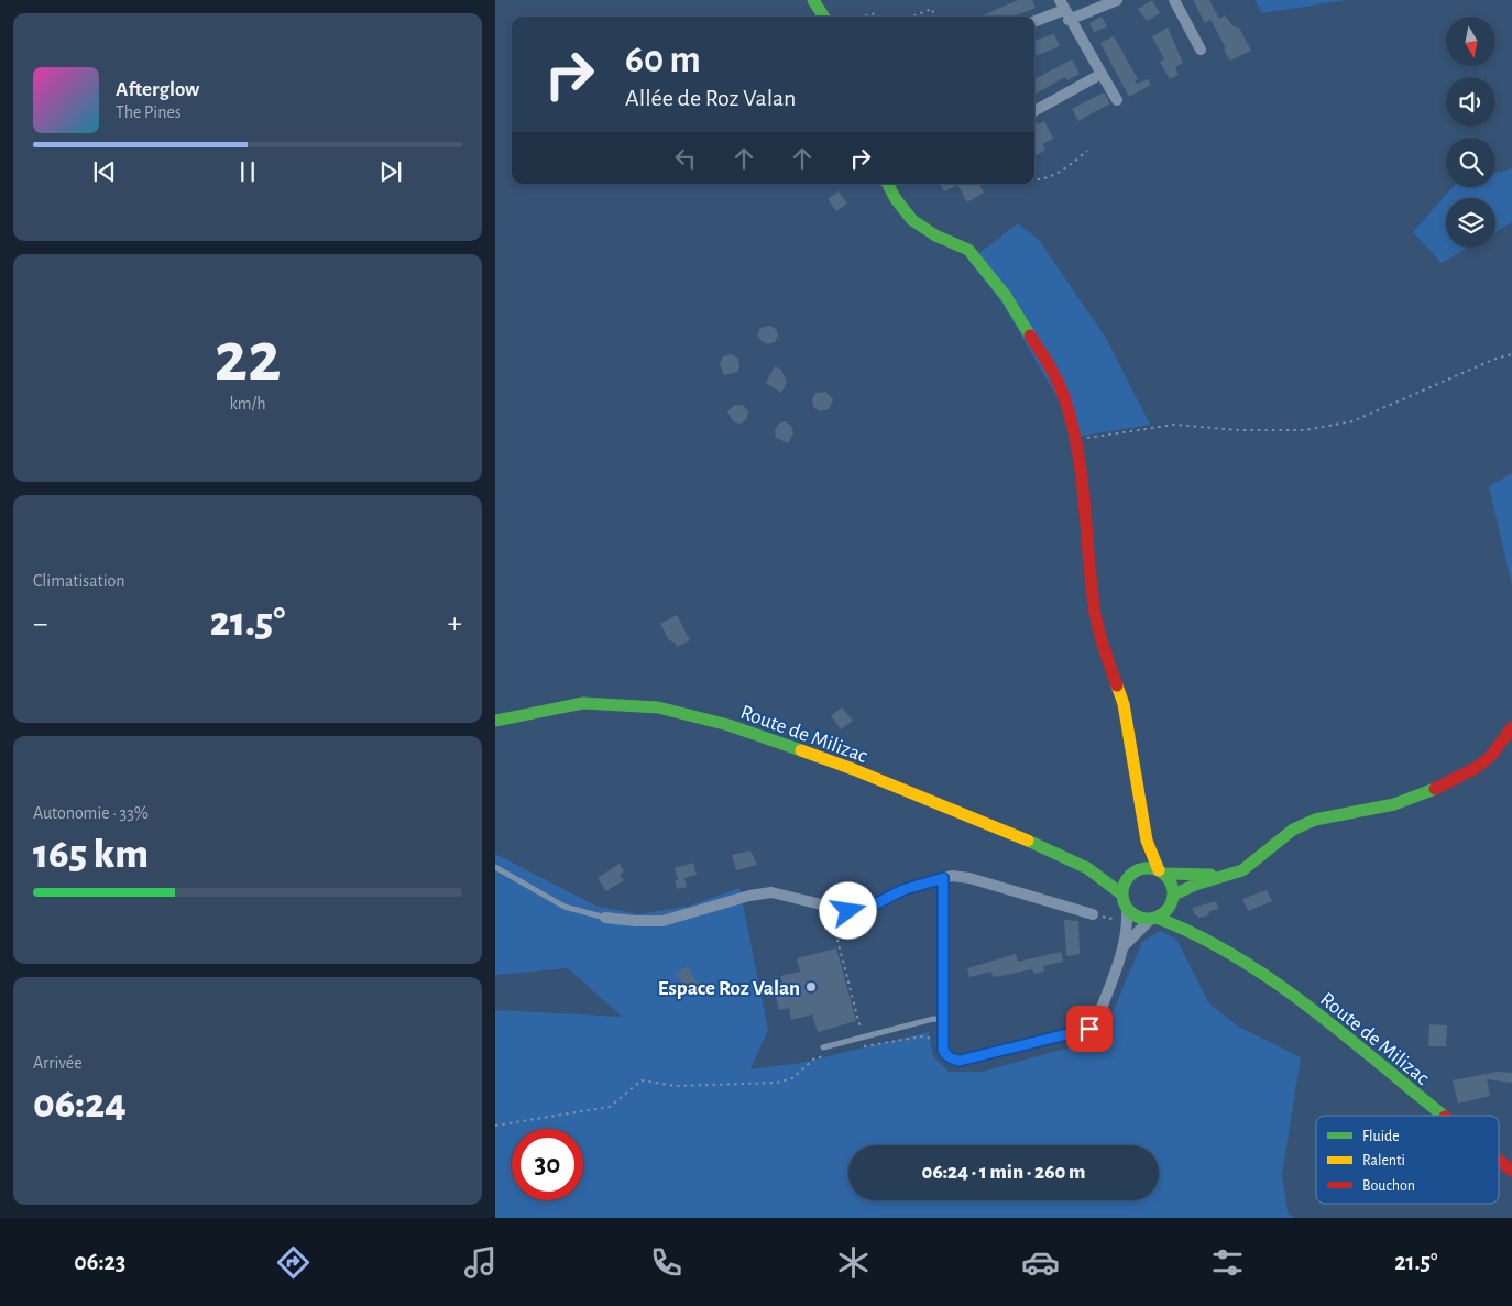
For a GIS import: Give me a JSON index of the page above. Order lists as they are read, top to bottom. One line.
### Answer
{"streets":{"main road":["Route de Milizac"]},"places":["Espace Roz Valan"],"legend":["Fluide","Ralenti","Bouchon"],"north":"bottom","page":{"turn":["60 m","Allée de Roz Valan"],"song":["Afterglow","The Pines"],"tile":[["22","km/h"],"Climatisation",["Autonomie · 33%","165 km"],["Arrivée","06:24"]],"heat":["−","21.5°","+"],"limit":"30","trip":"06:24 · 1 min · 260 m","tabs":["06:23","21.5°"]}}
